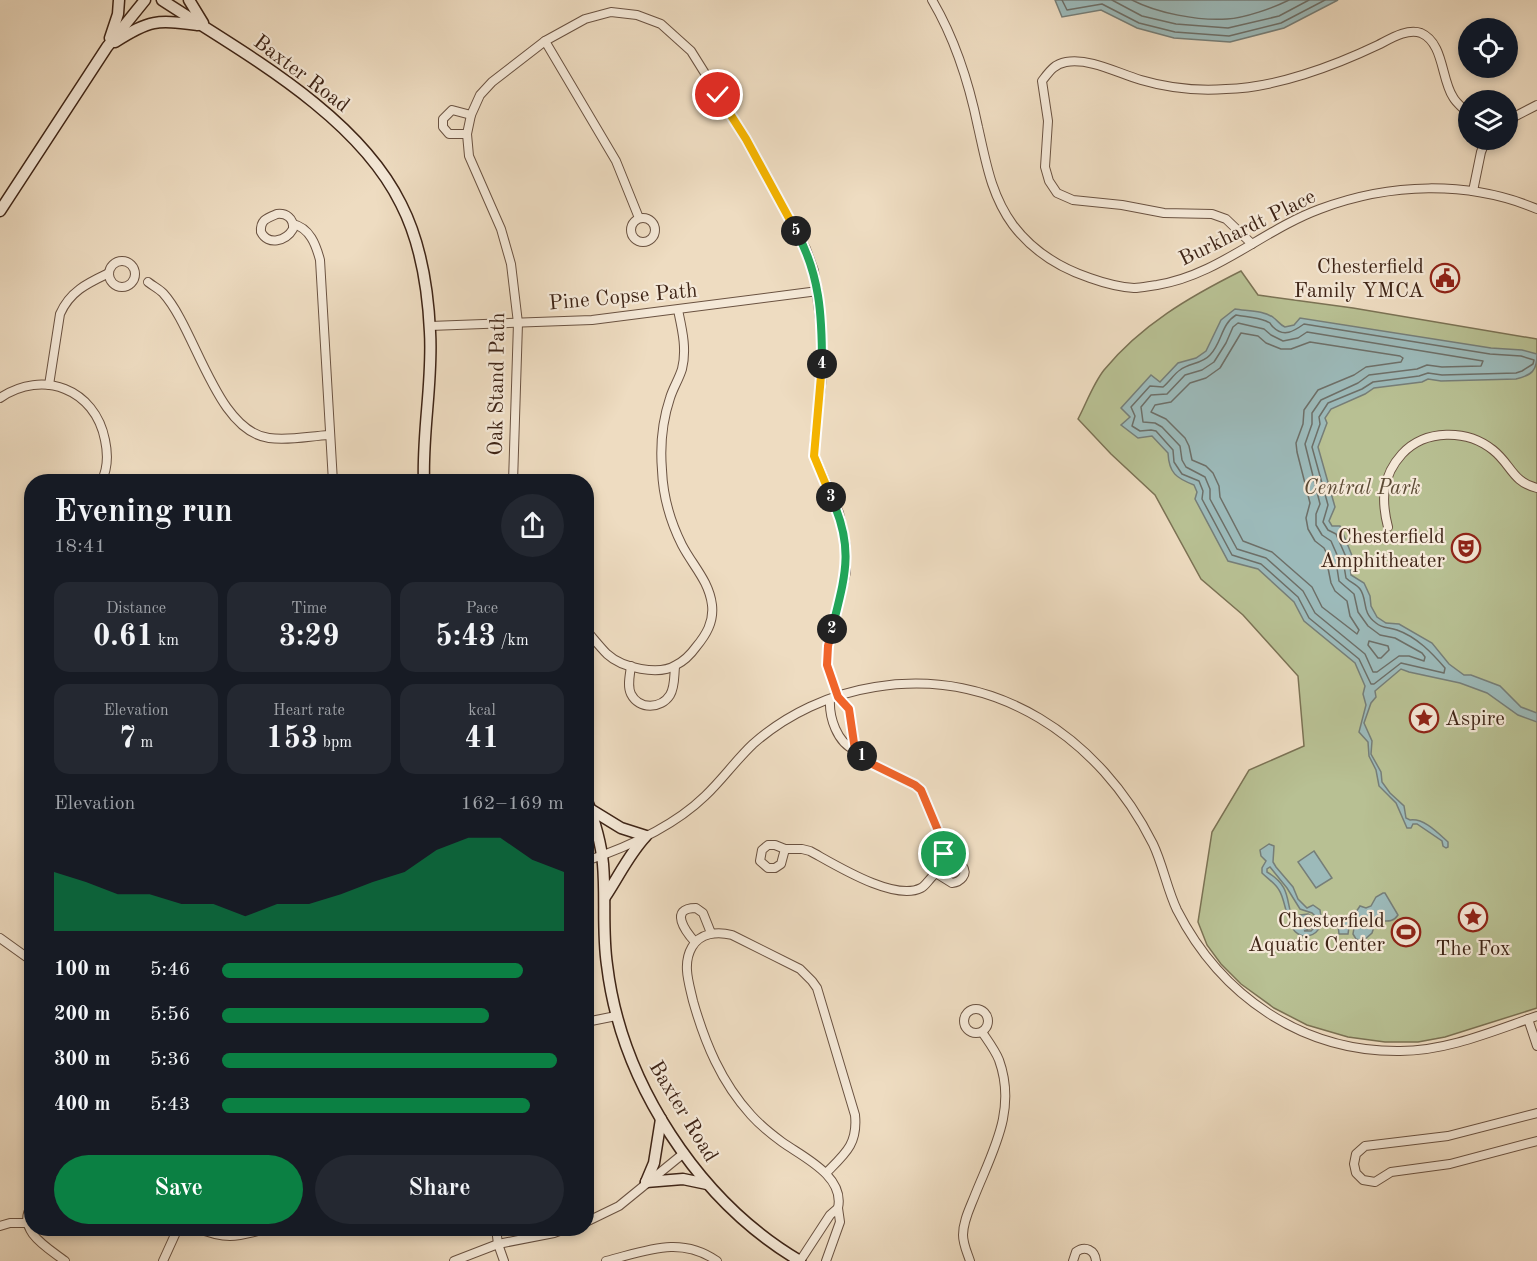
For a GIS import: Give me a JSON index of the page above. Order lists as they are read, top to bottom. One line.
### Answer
{"streets":{"main road":["Baxter Road"],"street":["Burkhardt Place","Pine Copse Path","Oak Stand Path"]},"crossings":[["Baxter Road","Pine Copse Path"],["Pine Copse Path","Oak Stand Path"]],"parks":["Central Park"],"places":{"public building":["Chesterfield Family YMCA"],"theatre":["Chesterfield Amphitheater"],"place":["Aspire","The Fox"],"sports":["Chesterfield Aquatic Center"]},"page":{"pins":["5","4","3","2","1"],"heading":["Evening run","18:41"],"stats":[["Distance","0.61 km"],["Time","3:29"],["Pace","5:43 /km"],["Elevation","7 m"],["Heart rate","153 bpm"],["kcal","41"]],"chart":["Elevation","162–169 m"],"list":[{"name":"100 m","note":"5:46"},{"name":"200 m","note":"5:56"},{"name":"300 m","note":"5:36"},{"name":"400 m","note":"5:43"}],"buttons":["Save","Share"]}}
